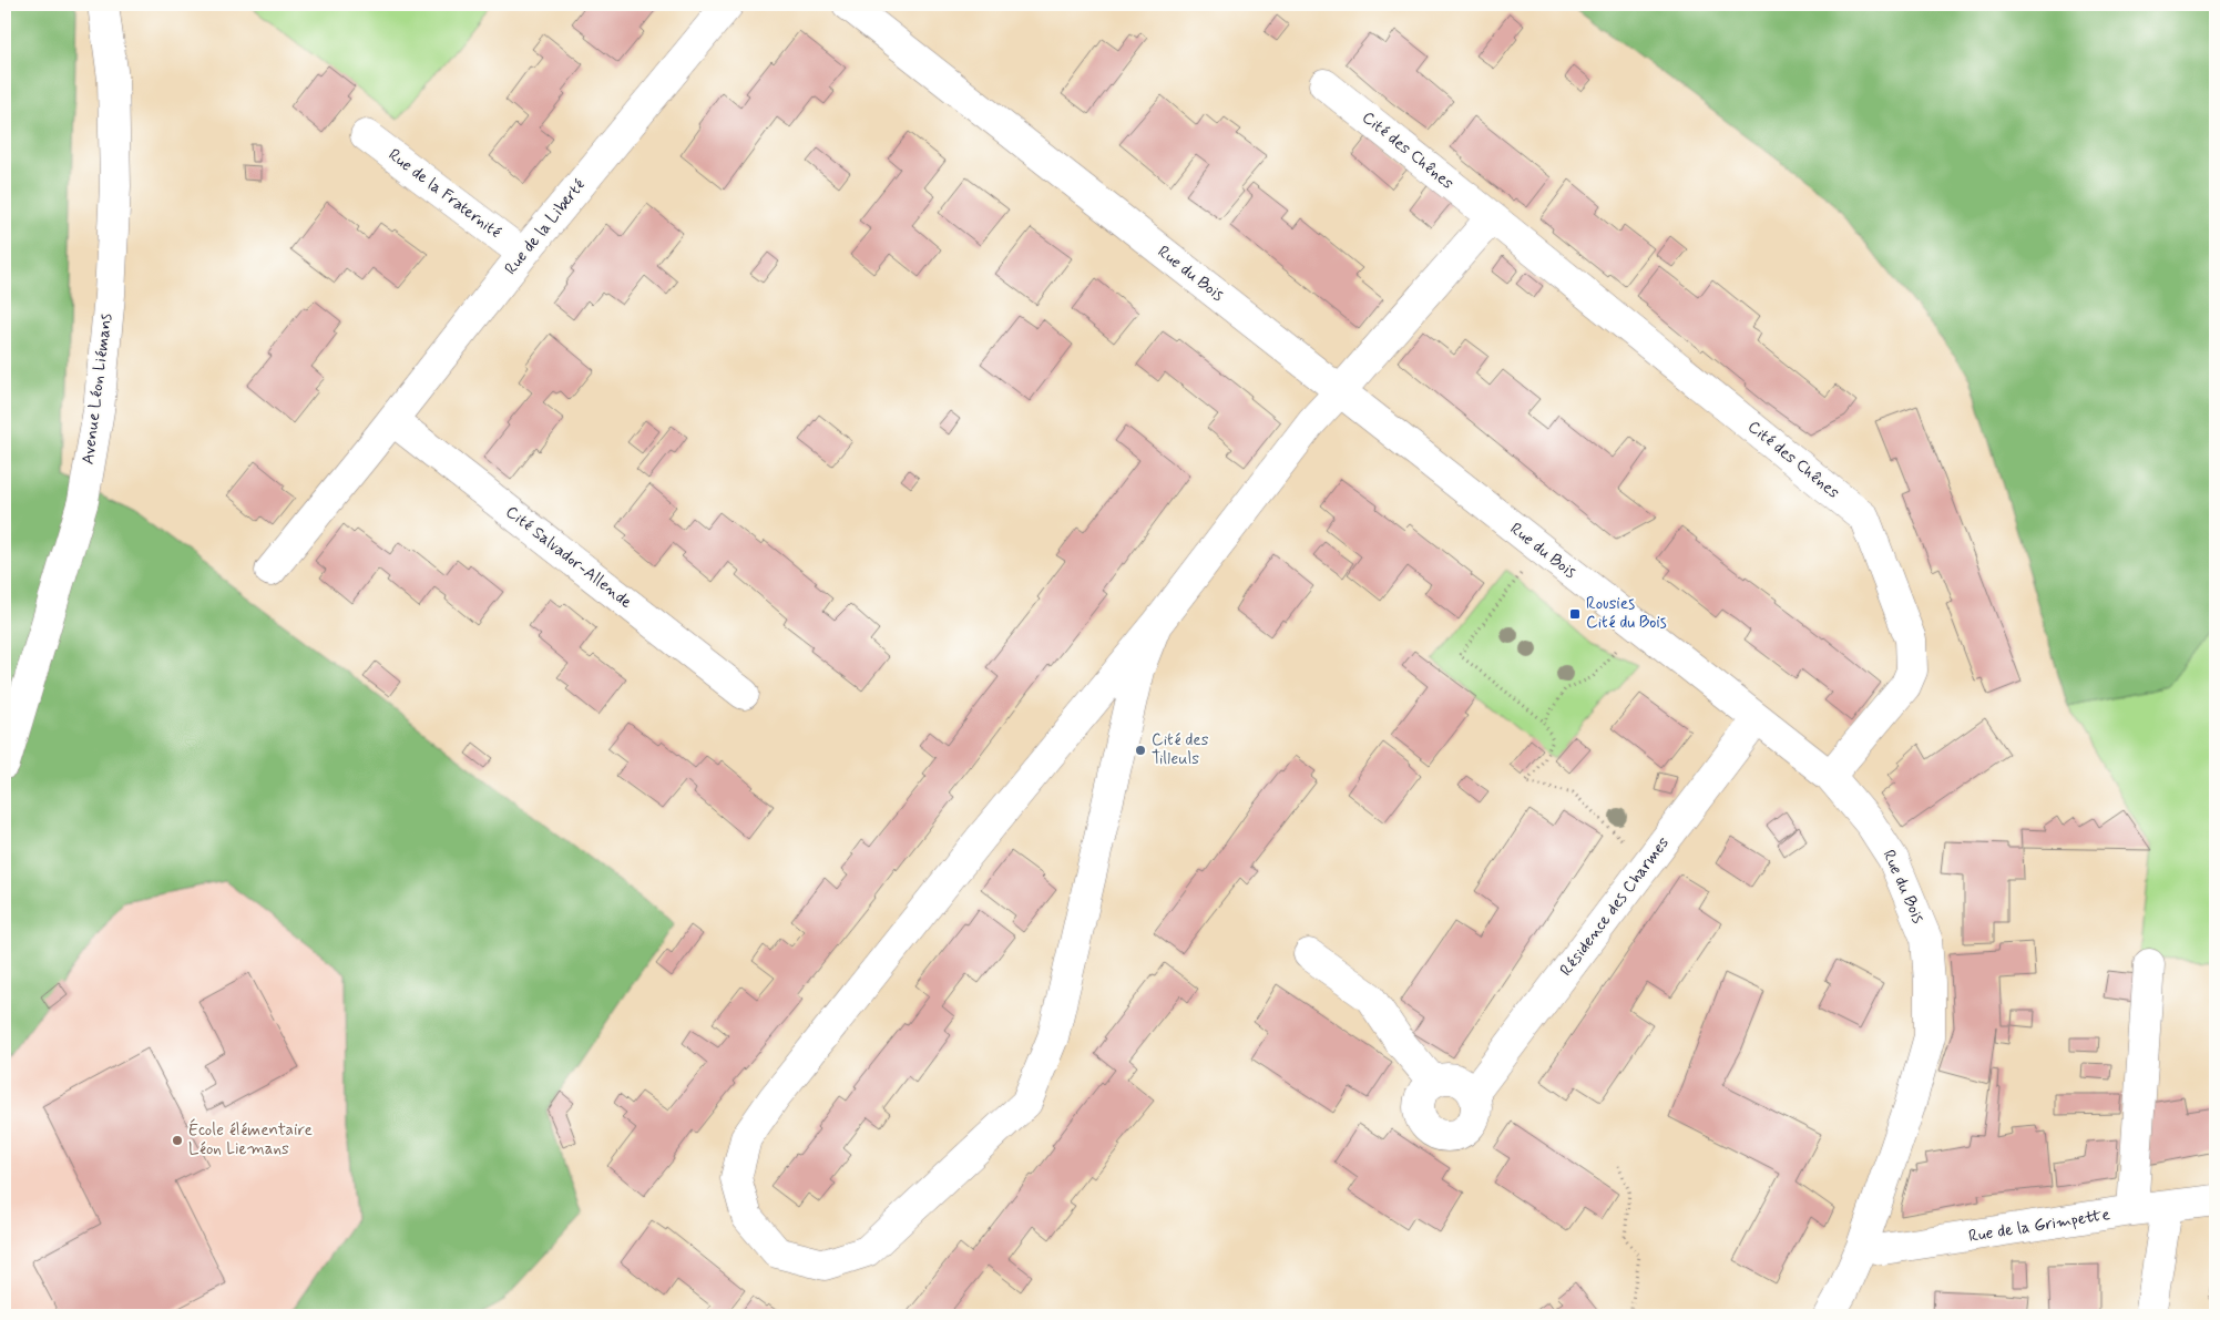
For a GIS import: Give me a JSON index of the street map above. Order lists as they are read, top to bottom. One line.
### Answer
{"streets":{"street":["Cité des Chênes","Rue de la Fraternité","Rue de la Liberté","Rue du Bois","Avenue Léon Liémans","Cité Salvador-Allende","Résidence des Charmes","Rue de la Grimpette"]},"crossings":[["Cité des Chênes","Rue du Bois"],["Rue de la Fraternité","Rue de la Liberté"],["Rue de la Liberté","Cité Salvador-Allende"],["Rue du Bois","Résidence des Charmes"],["Rue du Bois","Rue de la Grimpette"]],"places":{"transit":["Rousies Cité du Bois"],"other":["Cité des Tilleuls","École élémentaire Léon Liemans"]}}
